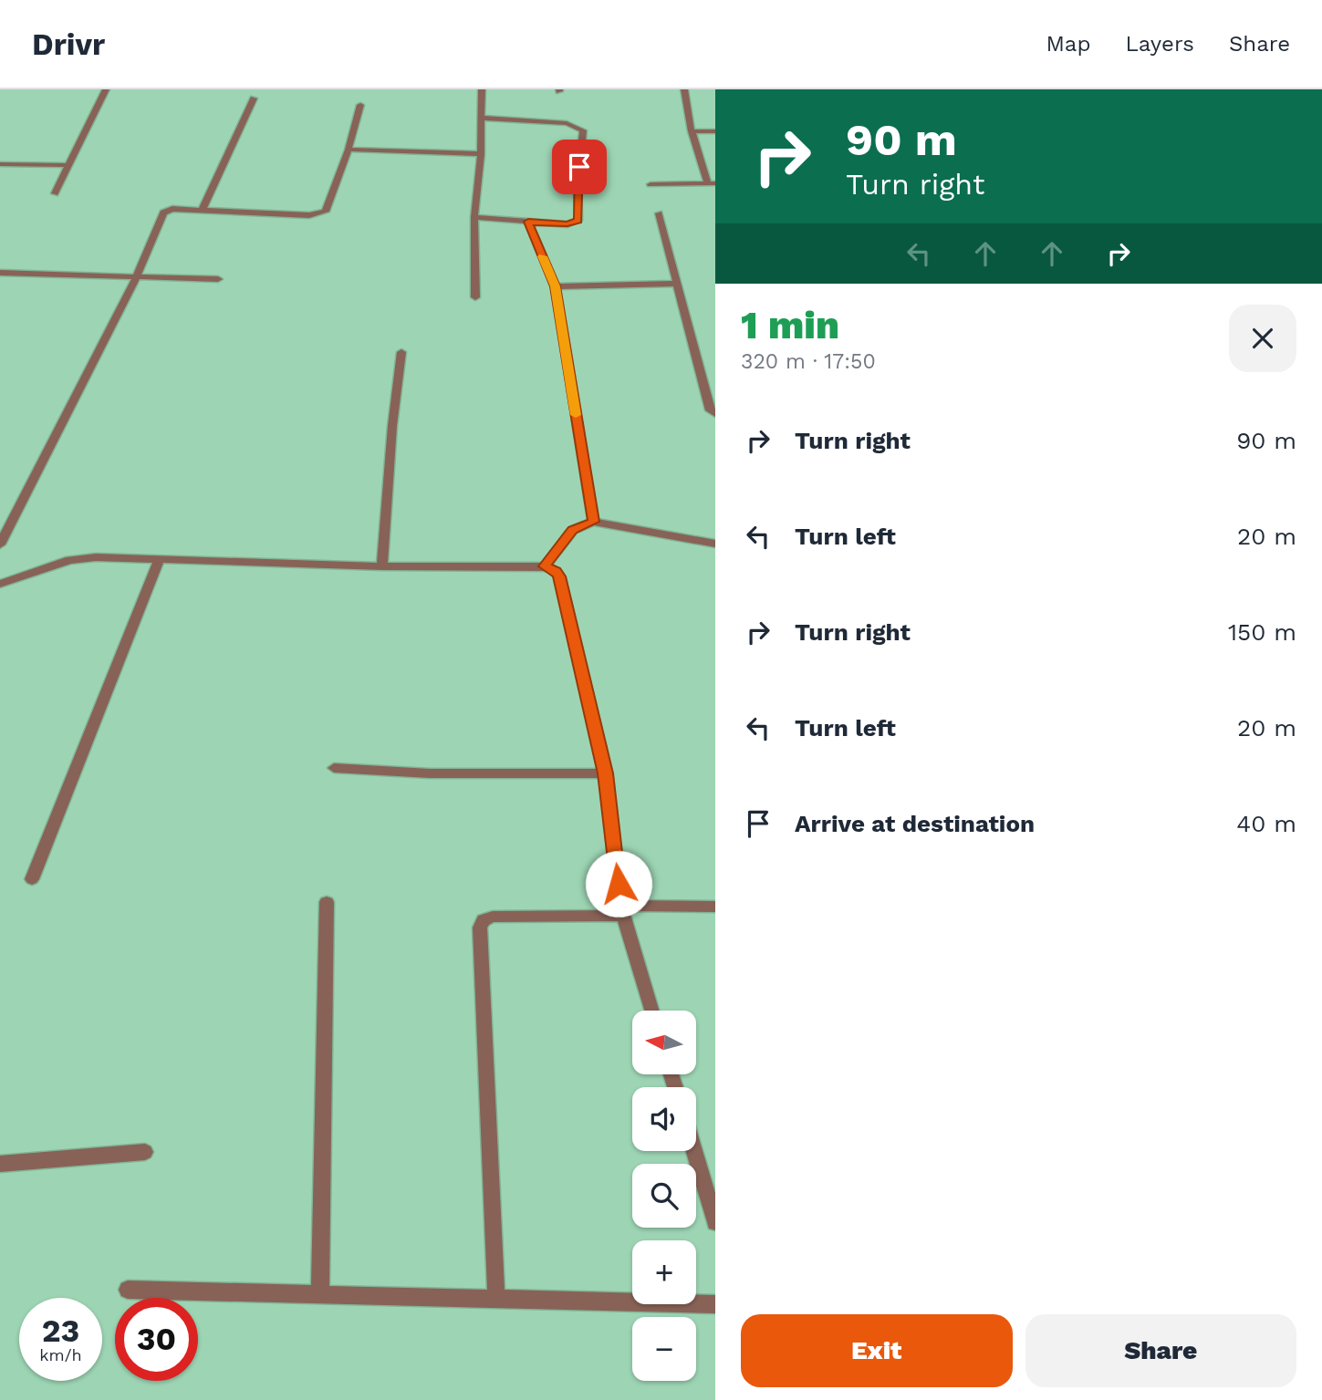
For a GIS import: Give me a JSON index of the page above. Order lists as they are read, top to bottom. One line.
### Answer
{"north":"left","page":{"header":"Drivr","nav":["Map","Layers","Share"],"turn":["90 m","Turn right"],"heading":["1 min","320 m · 17:50"],"list":[{"name":"Turn right","value":"90 m"},{"name":"Turn left","value":"20 m"},{"name":"Turn right","value":"150 m"},{"name":"Turn left","value":"20 m"},{"name":"Arrive at destination","value":"40 m"}],"map_buttons":["+","−"],"speed":"23 km/h","limit":"30","buttons":["Exit","Share"]}}
